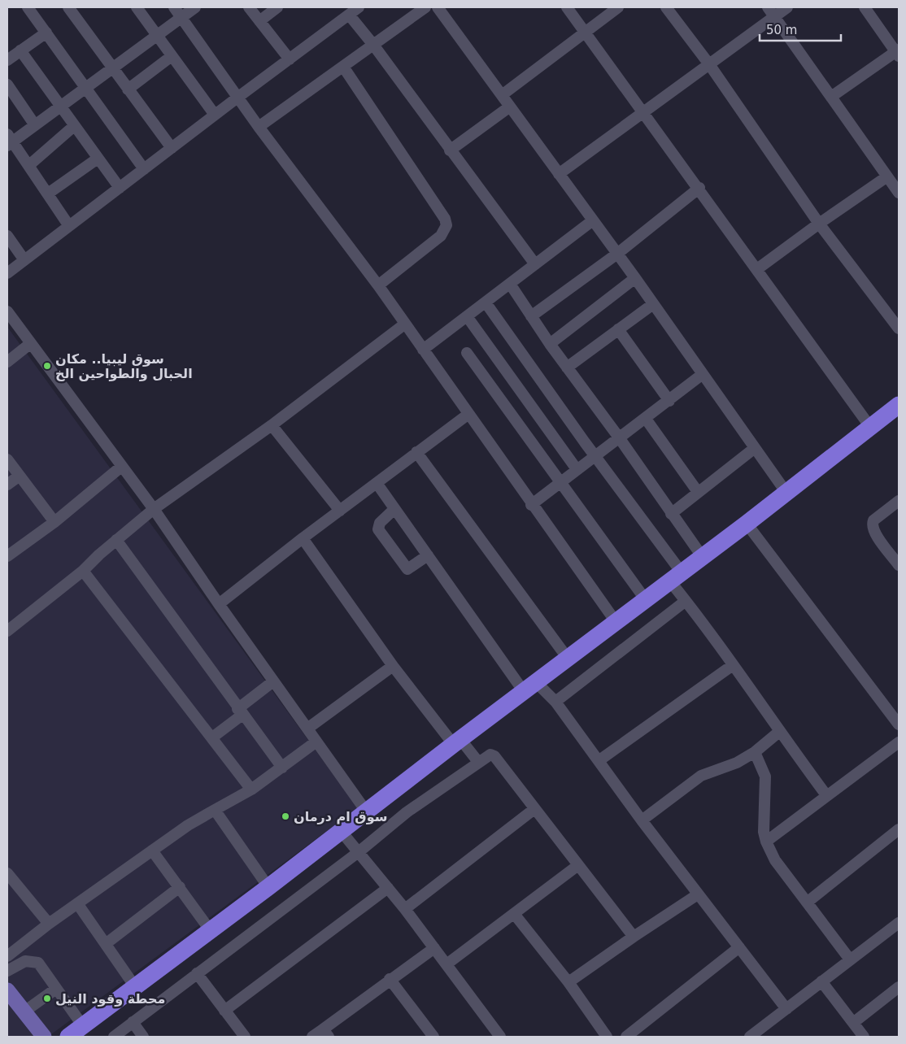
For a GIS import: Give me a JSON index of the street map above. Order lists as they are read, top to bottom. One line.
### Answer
{"places":["سوق ليبيا.. مكان الحبال والطواحين الخ","سوق ام درمان","محطة وقود النيل"],"scale_bar":"50 m"}
